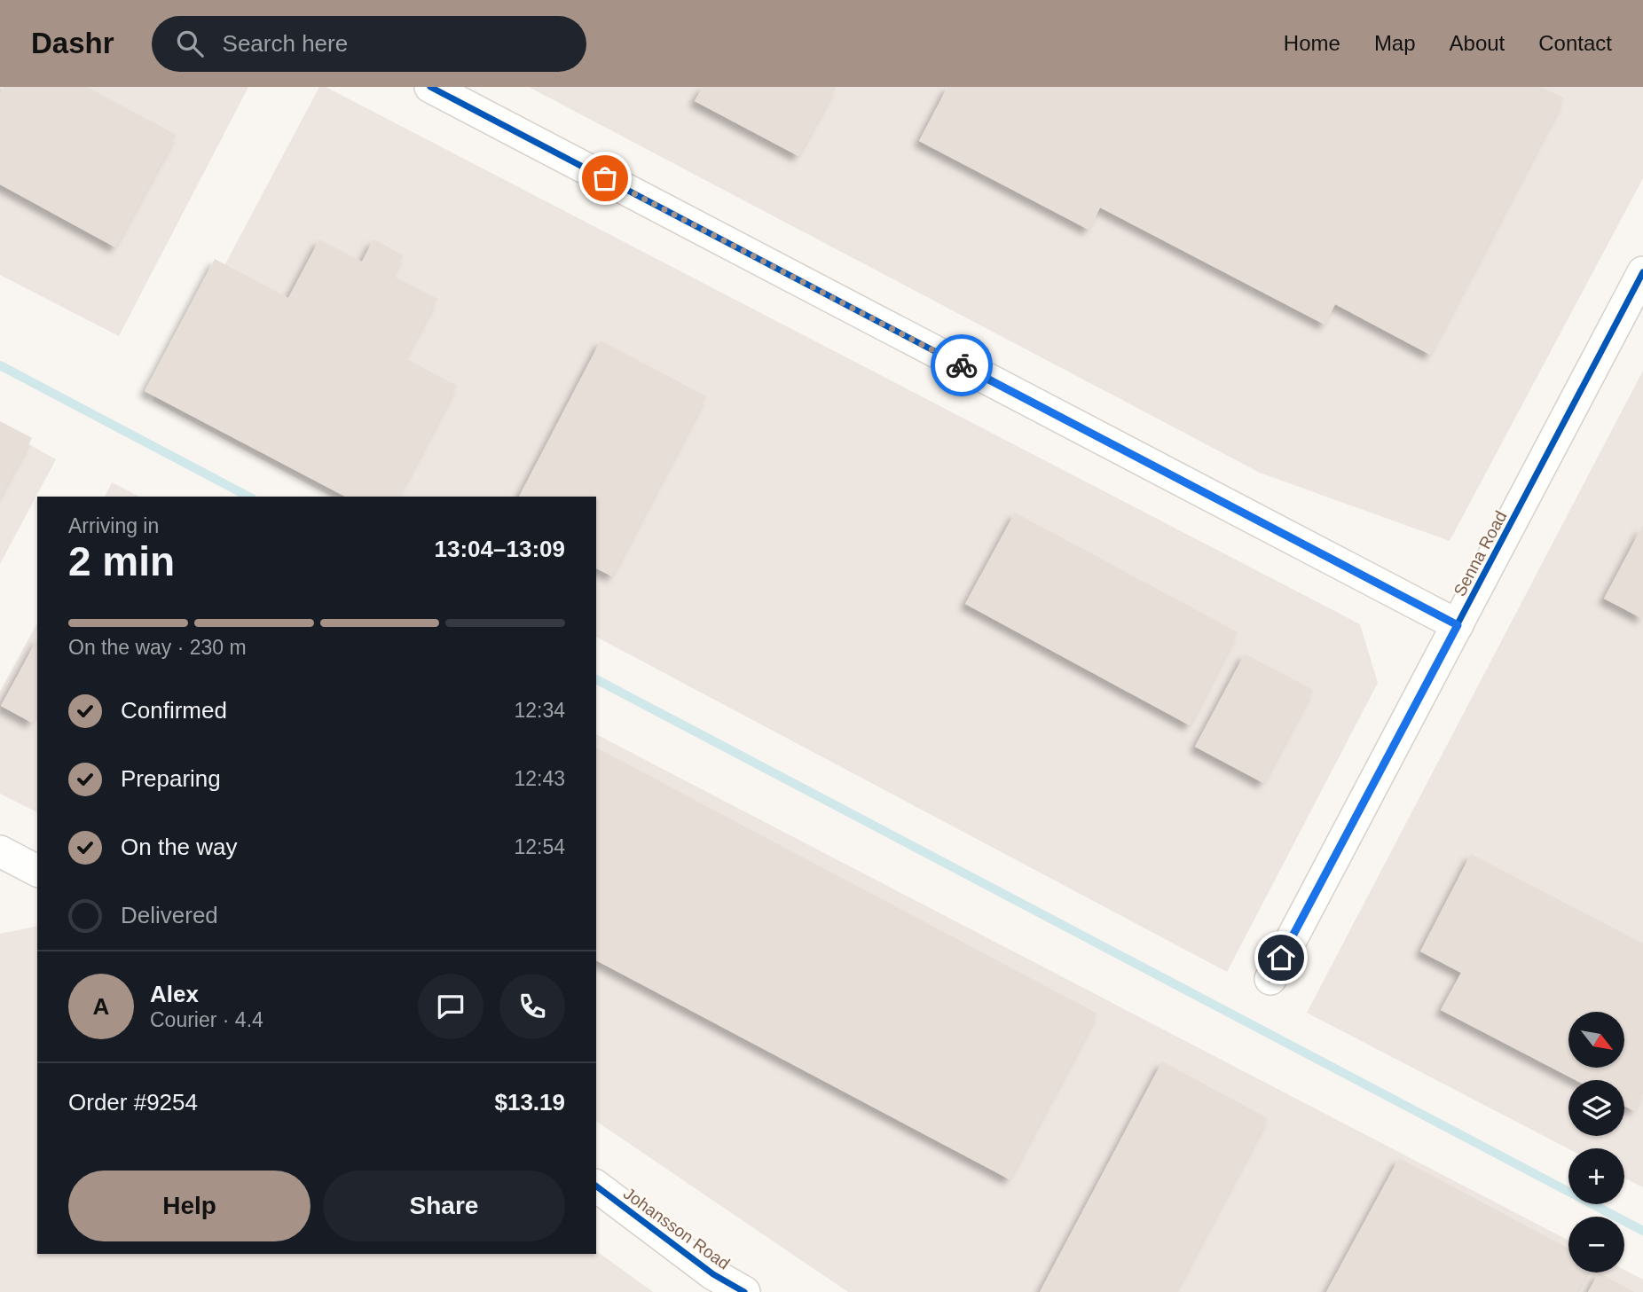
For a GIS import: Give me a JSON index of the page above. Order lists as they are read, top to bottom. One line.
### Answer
{"streets":{"street":["Senna Road","Johansson Road"]},"north":"bottom right","page":{"header":"Dashr","search":"Search here","nav":["Home","Map","About","Contact"],"heading":["2 min","Arriving in","13:04–13:09"],"panel":["Alex","Courier · 4.4","Order #9254","$13.19"],"bar":"On the way · 230 m","list":[["Confirmed","12:34"],["Preparing","12:43"],["On the way","12:54"],"Delivered"],"round":"A","map_buttons":["+","−"],"buttons":["Help","Share"]}}
